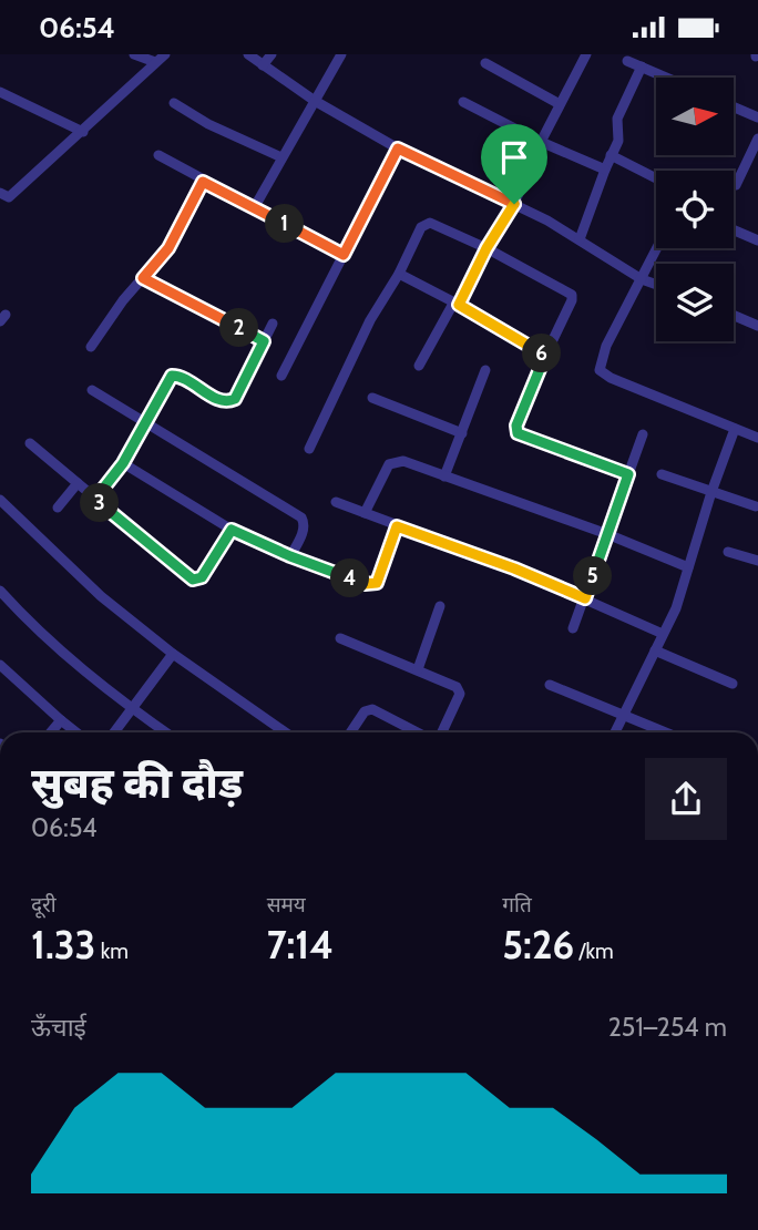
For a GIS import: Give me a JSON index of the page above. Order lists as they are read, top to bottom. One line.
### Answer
{"north":"right","page":{"status":"06:54","pins":["1","2","6","3","5","4"],"heading":["सुबह की दौड़","06:54"],"stats":[["दूरी","1.33 km"],["समय","7:14"],["गति","5:26 /km"]],"chart":["ऊँचाई","251–254 m"]}}
